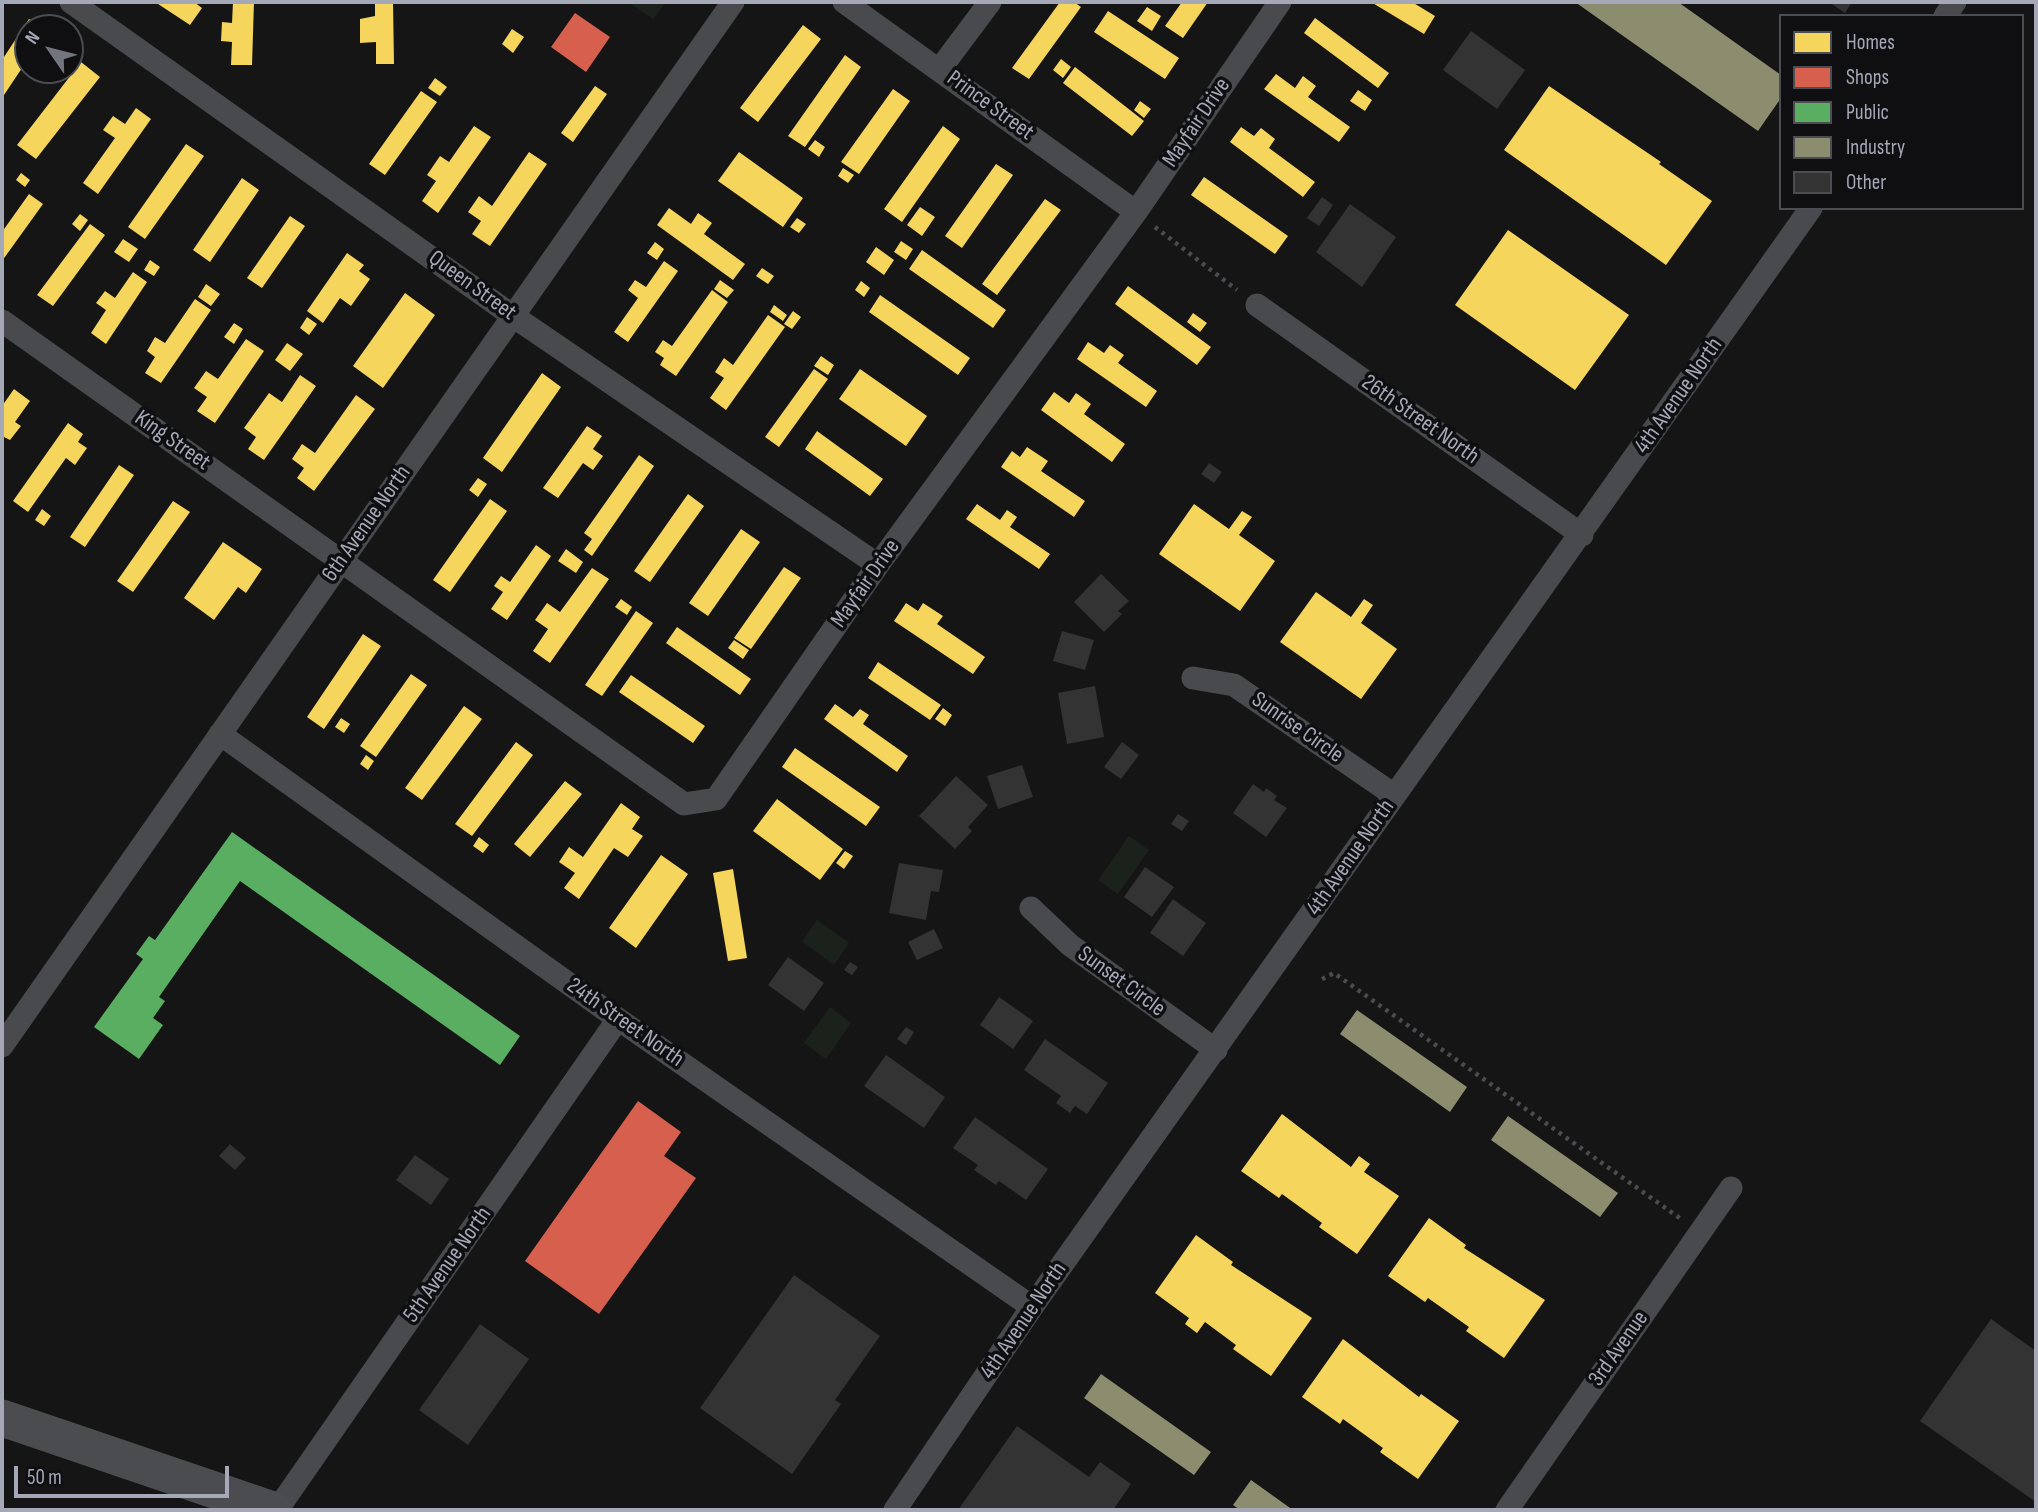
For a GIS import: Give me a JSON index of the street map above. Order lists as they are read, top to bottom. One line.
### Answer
{"streets":{"street":["Prince Street","Mayfair Drive","Queen Street","4th Avenue North","26th Street North","King Street","6th Avenue North","Sunrise Circle","Sunset Circle","24th Street North","5th Avenue North","3rd Avenue"]},"crossings":[["Prince Street","Mayfair Drive"],["Mayfair Drive","Queen Street"],["Mayfair Drive","King Street"],["Mayfair Drive","6th Avenue North"],["Queen Street","6th Avenue North"],["4th Avenue North","26th Street North"],["4th Avenue North","Sunrise Circle"],["4th Avenue North","Sunset Circle"],["4th Avenue North","24th Street North"],["King Street","6th Avenue North"],["6th Avenue North","24th Street North"],["24th Street North","5th Avenue North"]],"legend":["Homes","Shops","Public","Industry","Other"],"scale_bar":"50 m","north":"top left"}
